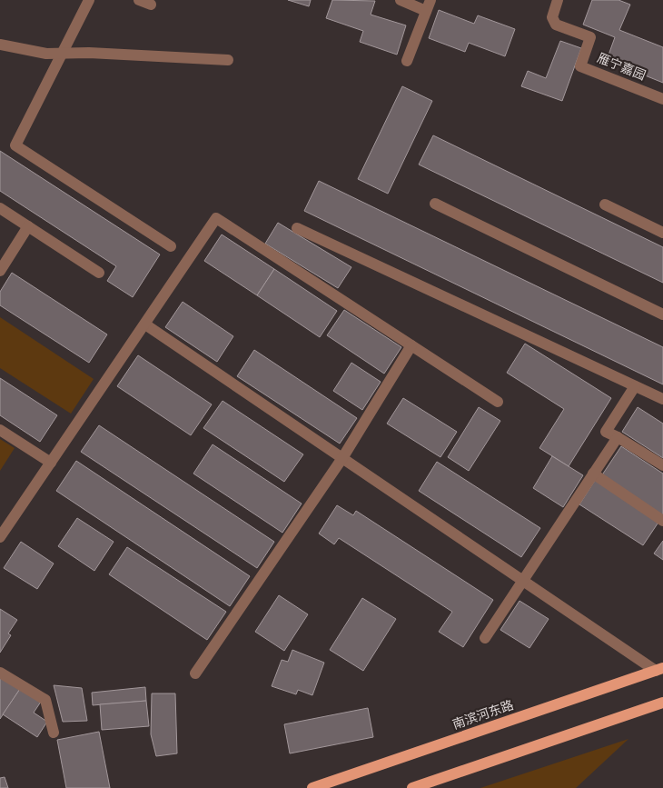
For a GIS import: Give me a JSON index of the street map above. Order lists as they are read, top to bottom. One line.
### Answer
{"streets":{"main road":["南滨河东路"],"street":["雁宁嘉园"]}}
